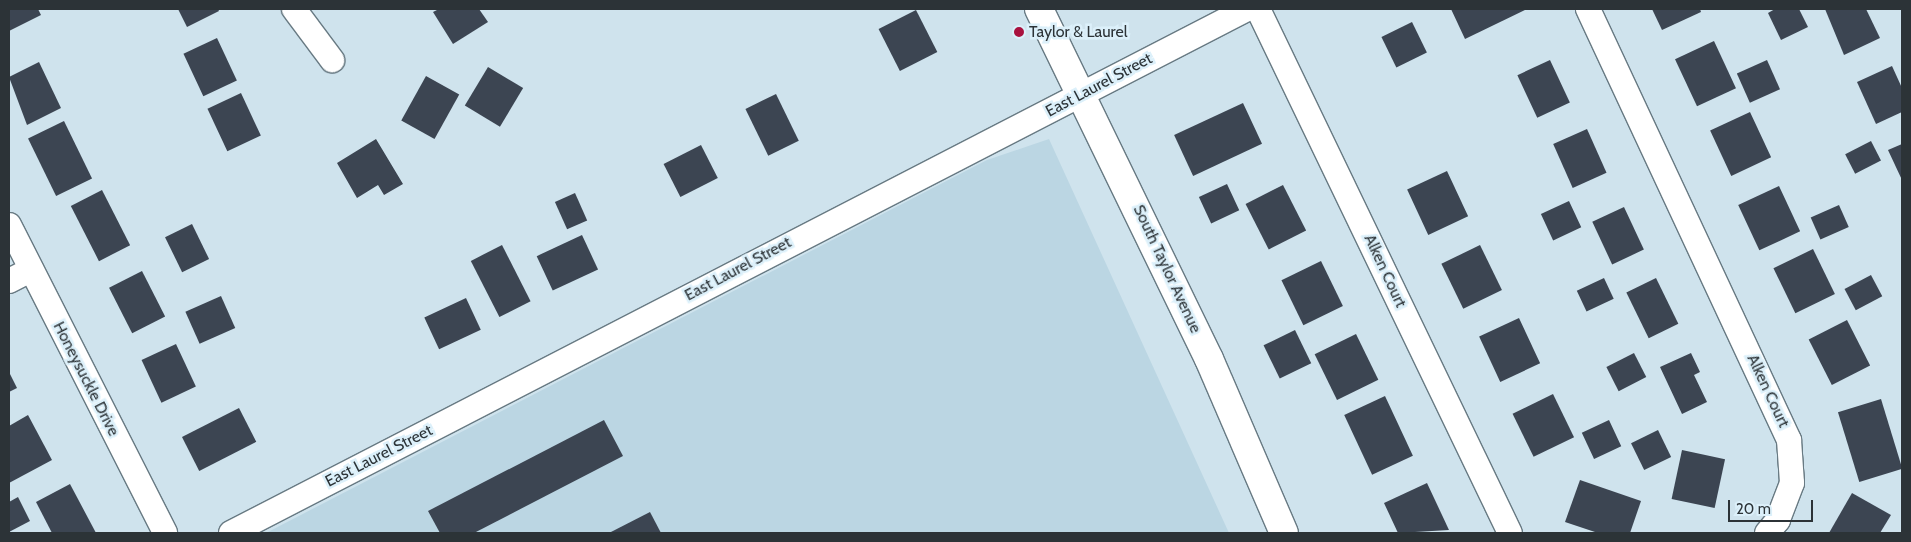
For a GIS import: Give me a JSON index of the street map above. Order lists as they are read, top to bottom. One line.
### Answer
{"streets":{"street":["East Laurel Street","South Taylor Avenue","Alken Court","Honeysuckle Drive"]},"crossings":[["East Laurel Street","South Taylor Avenue"]],"places":["Taylor & Laurel"],"scale_bar":"20 m"}
